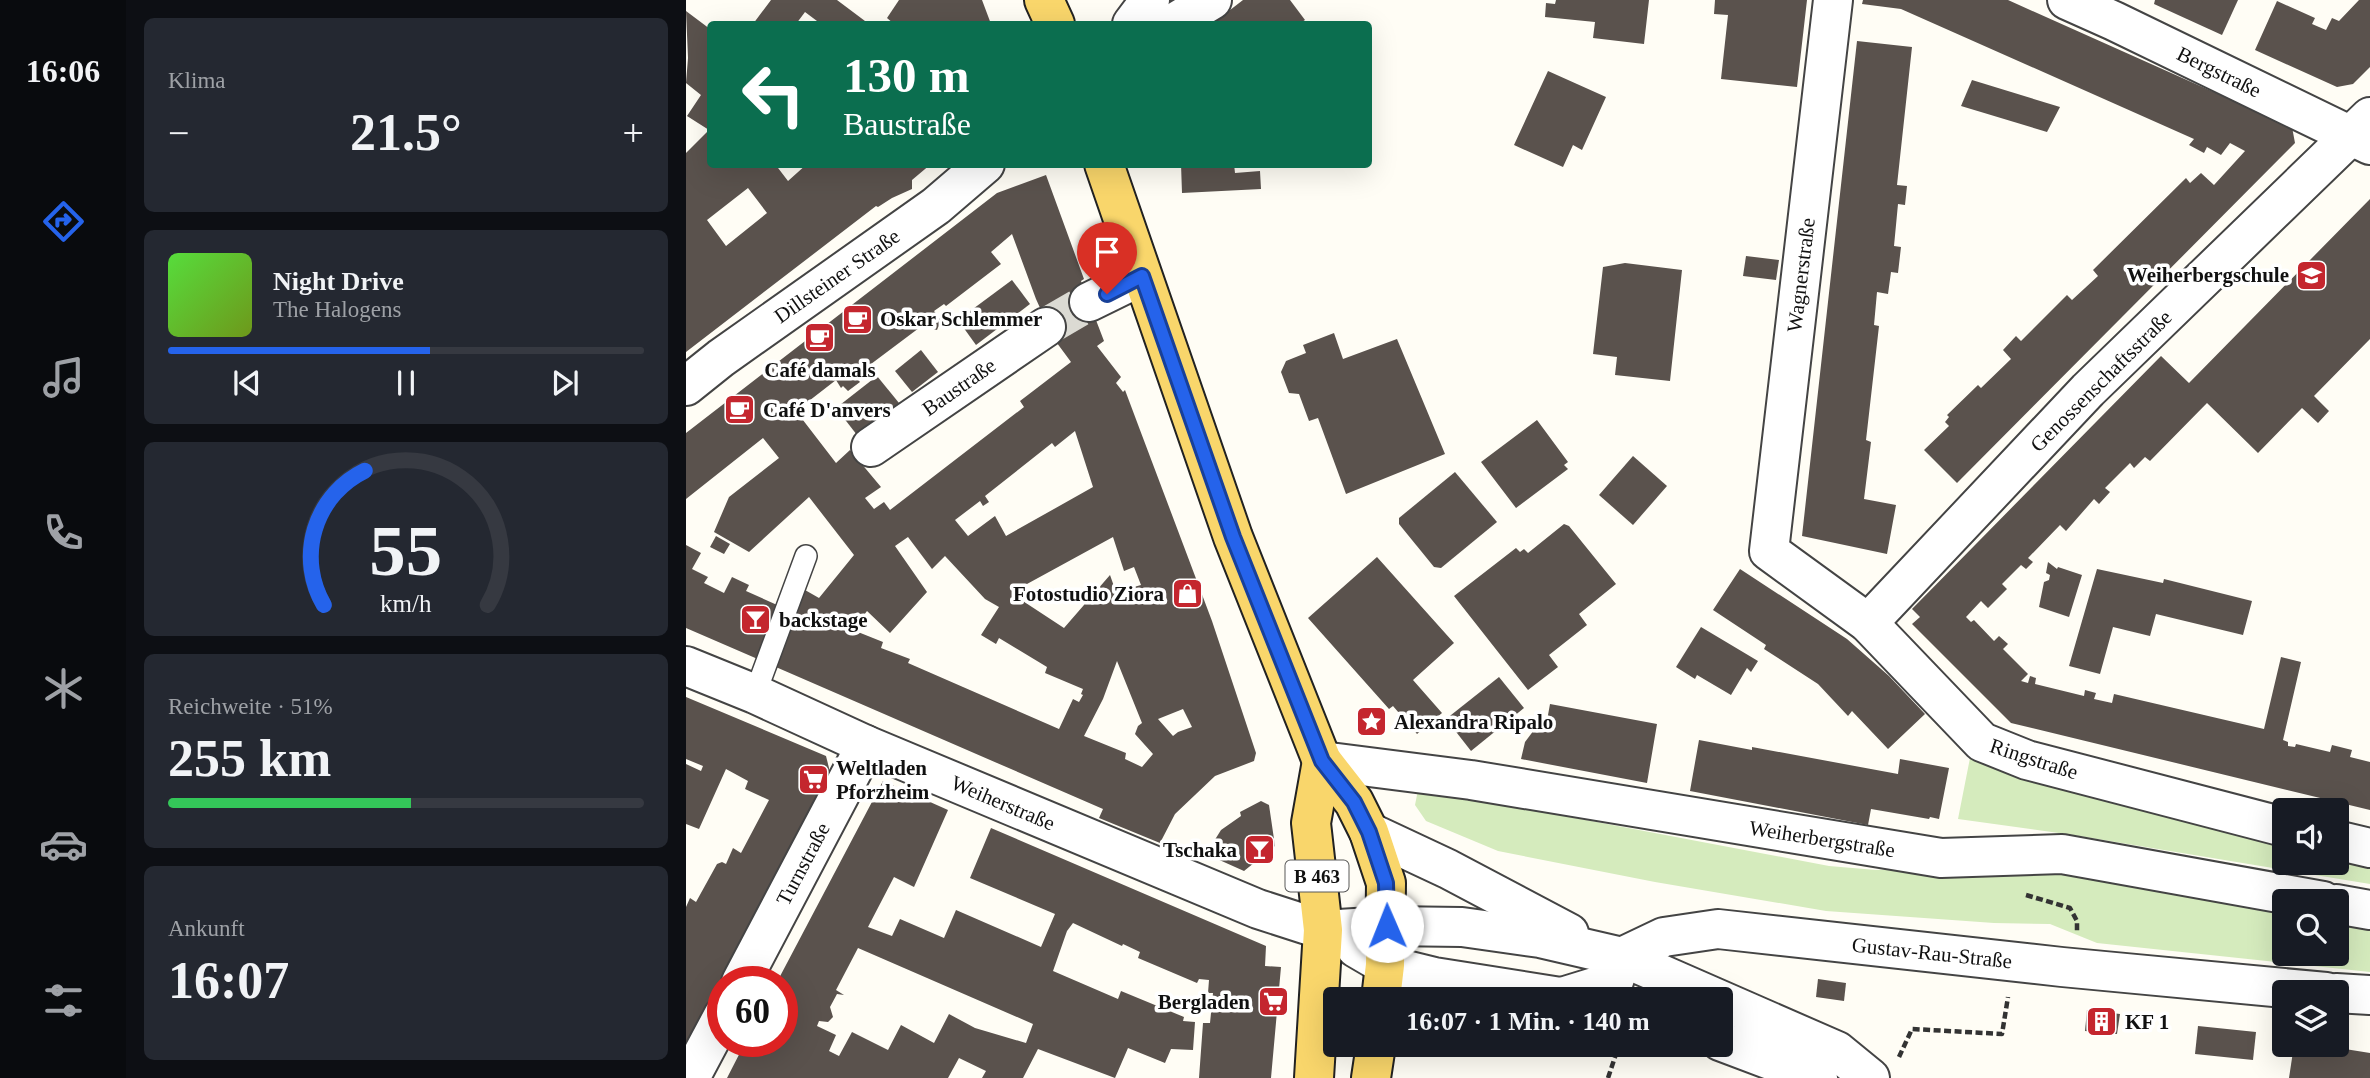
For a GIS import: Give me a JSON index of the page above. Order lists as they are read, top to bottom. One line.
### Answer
{"streets":{"main road":["B 463"],"street":["Bergstraße","Wagnerstraße","Dillsteiner Straße","Genossenschaftsstraße","Baustraße","Ringstraße","Weiherstraße","Weiherbergstraße","Turnstraße","Gustav-Rau-Straße"]},"crossings":[["Bergstraße","Genossenschaftsstraße"],["Wagnerstraße","Ringstraße"],["Genossenschaftsstraße","Ringstraße"],["Weiherstraße","Turnstraße"],["Weiherstraße","B 463"],["Weiherbergstraße","B 463"]],"places":{"school or university":["Weiherbergschule"],"cafe":["Oskar Schlemmer","Café damals","Café D'anvers"],"shop":["Fotostudio Ziora"],"bar":["backstage","Tschaka"],"place":["Alexandra Ripalo"],"supermarket":["Weltladen Pforzheim","Bergladen"],"building":["KF 1"]},"page":{"tabs":"16:06","tile":["Klima",["Reichweite · 51%","255 km"],["Ankunft","16:07"]],"turn":["130 m","Baustraße"],"heat":["−","21.5°","+"],"song":["Night Drive","The Halogens"],"limit":"60","trip":"16:07 · 1 Min. · 140 m","gauge":["55","km/h"]}}
